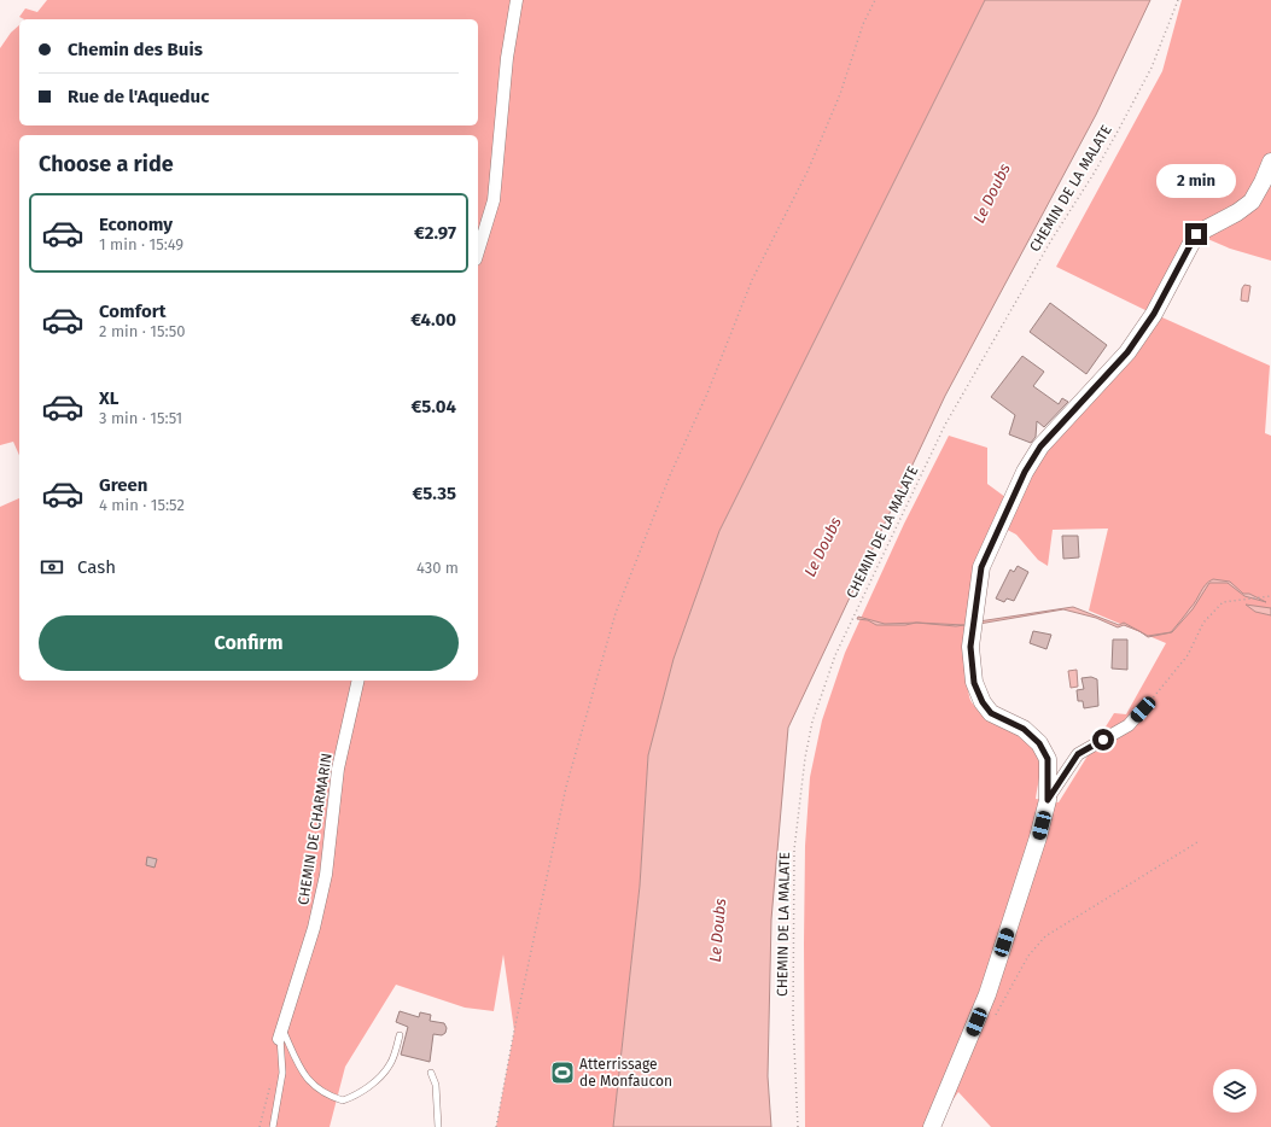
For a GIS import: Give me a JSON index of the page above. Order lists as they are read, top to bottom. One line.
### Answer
{"streets":{"street":["CHEMIN DE CHARMARIN"],"path":["CHEMIN DE LA MALATE"]},"water":["Le Doubs"],"places":{"sports":["Atterrissage de Monfaucon"]},"page":{"banner":["Chemin des Buis","Rue de l'Aqueduc"],"heading":"Choose a ride","bubble":"2 min","list":[{"name":"Economy","note":"1 min · 15:49","value":"€2.97"},{"name":"Comfort","note":"2 min · 15:50","value":"€4.00"},{"name":"XL","note":"3 min · 15:51","value":"€5.04"},{"name":"Green","note":"4 min · 15:52","value":"€5.35"}],"pay":["Cash","430 m"],"buttons":"Confirm"}}
